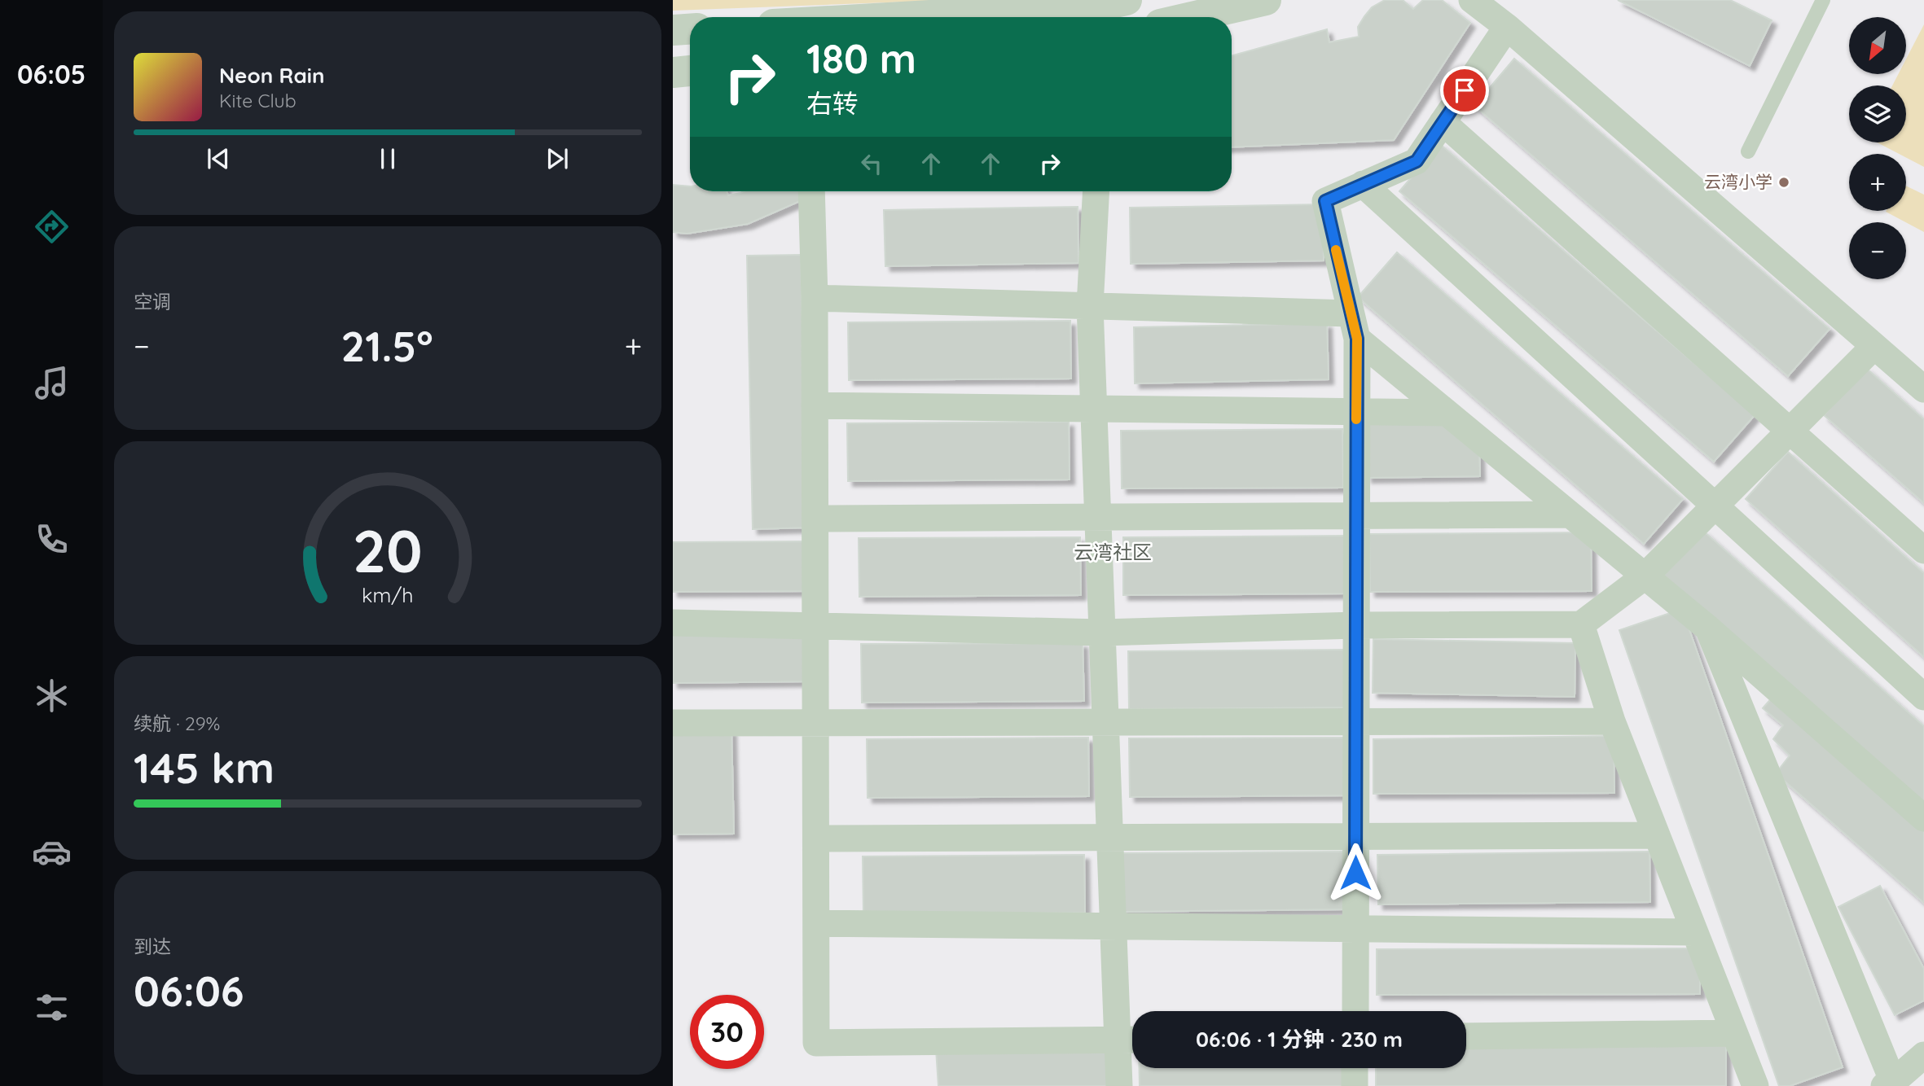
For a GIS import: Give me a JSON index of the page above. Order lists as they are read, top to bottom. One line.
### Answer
{"districts":["云湾社区"],"places":["云湾小学"],"north":"bottom left","page":{"tabs":"06:05","map_buttons":["+","−"],"turn":["180 m","右转"],"song":["Neon Rain","Kite Club"],"tile":["空调",["续航 · 29%","145 km"],["到达","06:06"]],"heat":["−","21.5°","+"],"limit":"30","trip":"06:06 · 1 分钟 · 230 m","gauge":["20","km/h"]}}
